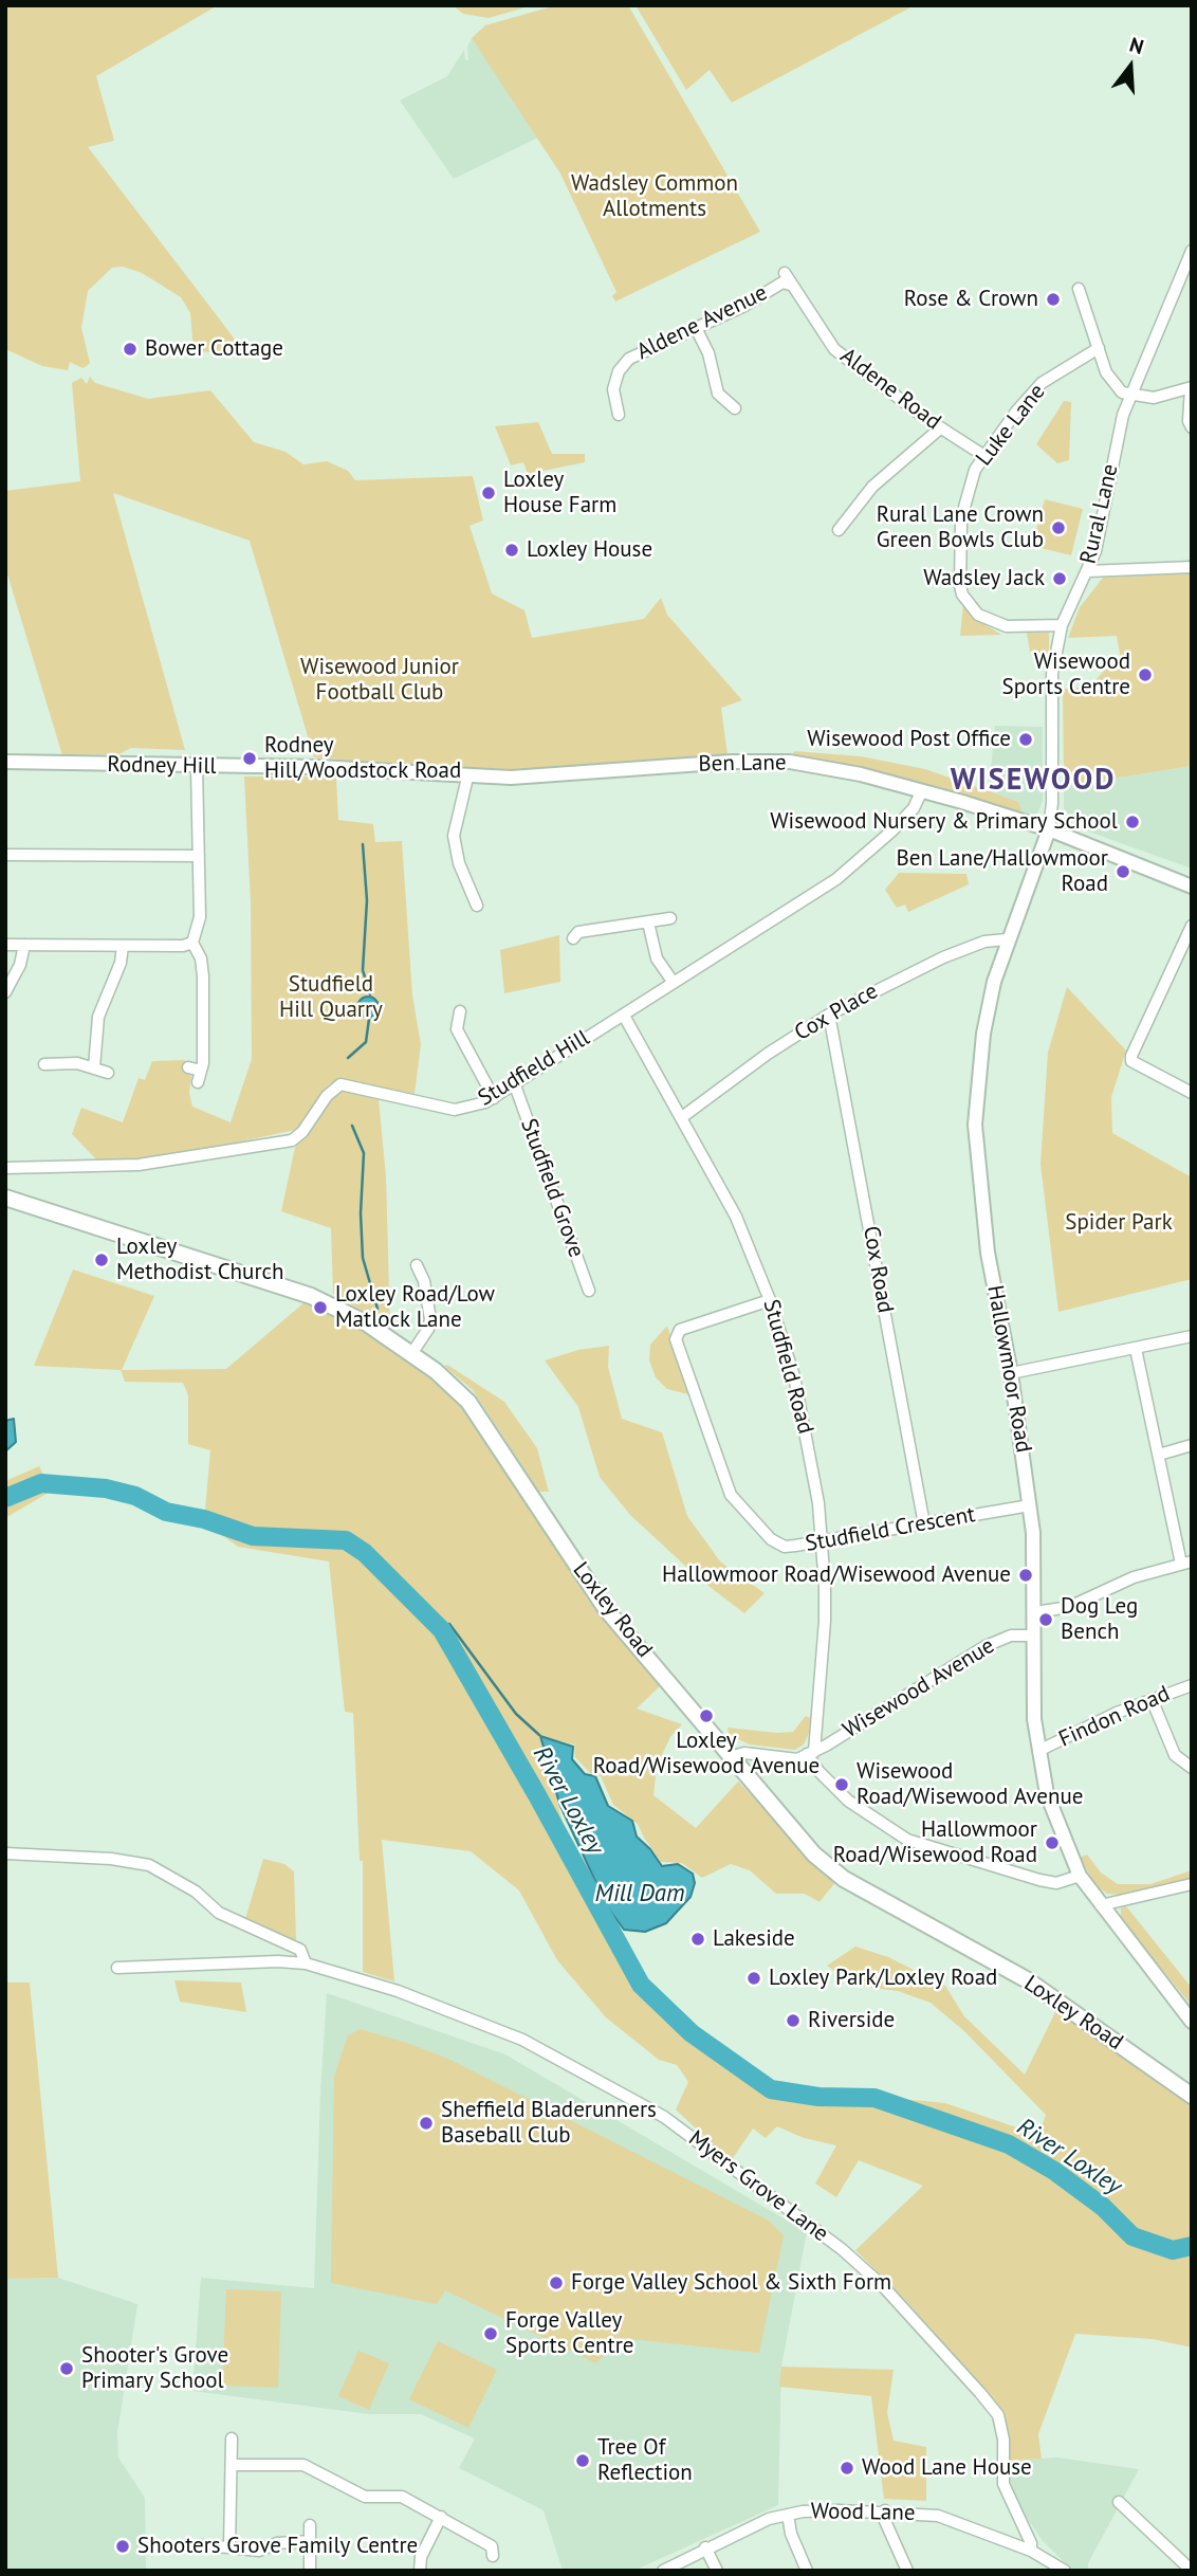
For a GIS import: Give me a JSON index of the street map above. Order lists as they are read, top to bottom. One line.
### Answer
{"streets":{"main road":["Loxley Road"],"street":["Aldene Avenue","Aldene Road","Luke Lane","Rural Lane","Ben Lane","Rodney Hill","Cox Place","Studfield Hill","Studfield Grove","Cox Road","Studfield Road","Hallowmoor Road","Studfield Crescent","Wisewood Avenue","Findon Road","Myers Grove Lane","Wood Lane"]},"crossings":[["Aldene Avenue","Aldene Road"],["Aldene Road","Luke Lane"],["Luke Lane","Rural Lane"],["Rural Lane","Ben Lane"],["Rural Lane","Hallowmoor Road"],["Ben Lane","Rodney Hill"],["Ben Lane","Studfield Hill"],["Ben Lane","Hallowmoor Road"],["Cox Place","Cox Road"],["Cox Place","Studfield Road"],["Cox Place","Hallowmoor Road"],["Studfield Hill","Studfield Grove"],["Studfield Hill","Studfield Road"],["Cox Road","Studfield Crescent"],["Studfield Road","Studfield Crescent"],["Studfield Road","Wisewood Avenue"],["Hallowmoor Road","Studfield Crescent"],["Hallowmoor Road","Wisewood Avenue"],["Hallowmoor Road","Findon Road"],["Myers Grove Lane","Wood Lane"]],"districts":["WISEWOOD"],"water":["River Loxley","Mill Dam"],"parks":["Wadsley Common Allotments","Wisewood Junior Football Club","Studfield Hill Quarry","Spider Park"],"places":["Rose & Crown","Bower Cottage","Loxley House Farm","Rural Lane Crown Green Bowls Club","Loxley House","Wadsley Jack","Wisewood Sports Centre","Wisewood Post Office","Rodney Hill/Woodstock Road","Wisewood Nursery & Primary School","Ben Lane/Hallowmoor Road","Loxley Methodist Church","Loxley Road/Low Matlock Lane","Hallowmoor Road/Wisewood Avenue","Dog Leg Bench","Loxley Road/Wisewood Avenue","Wisewood Road/Wisewood Avenue","Hallowmoor Road/Wisewood Road","Lakeside","Loxley Park/Loxley Road","Riverside","Sheffield Bladerunners Baseball Club","Forge Valley School & Sixth Form","Forge Valley Sports Centre","Shooter's Grove Primary School","Tree Of Reflection","Wood Lane House","Shooters Grove Family Centre"],"north":"top"}
